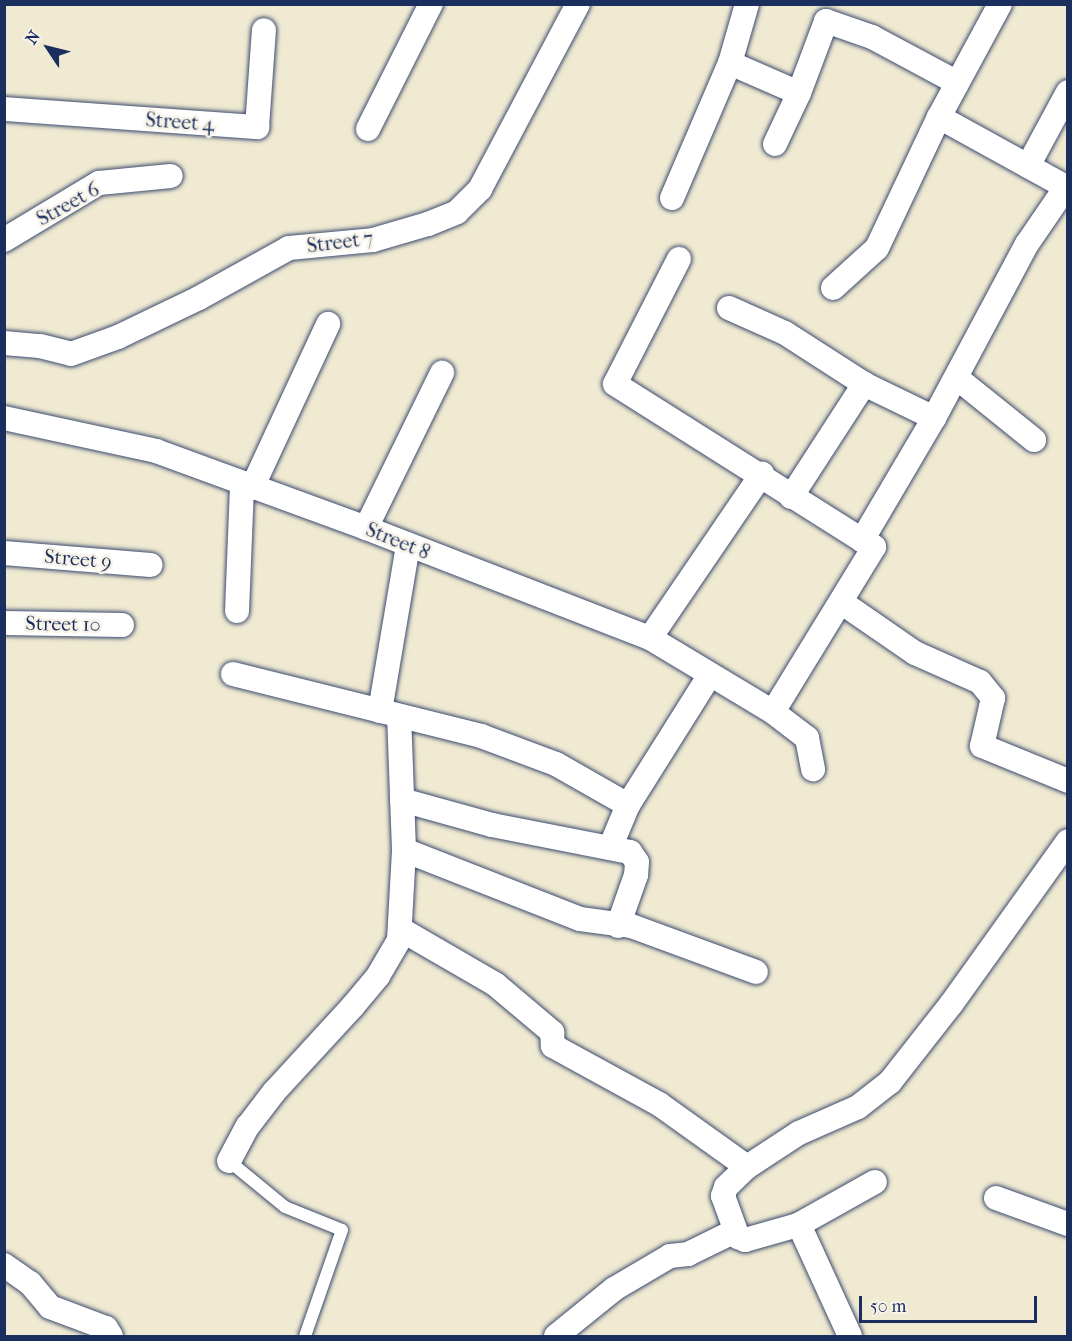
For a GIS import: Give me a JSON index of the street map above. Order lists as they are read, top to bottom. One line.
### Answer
{"streets":{"street":["Street 4","Street 6","Street 7","Street 8","Street 9","Street 10"]},"scale_bar":"50 m","north":"top left"}
